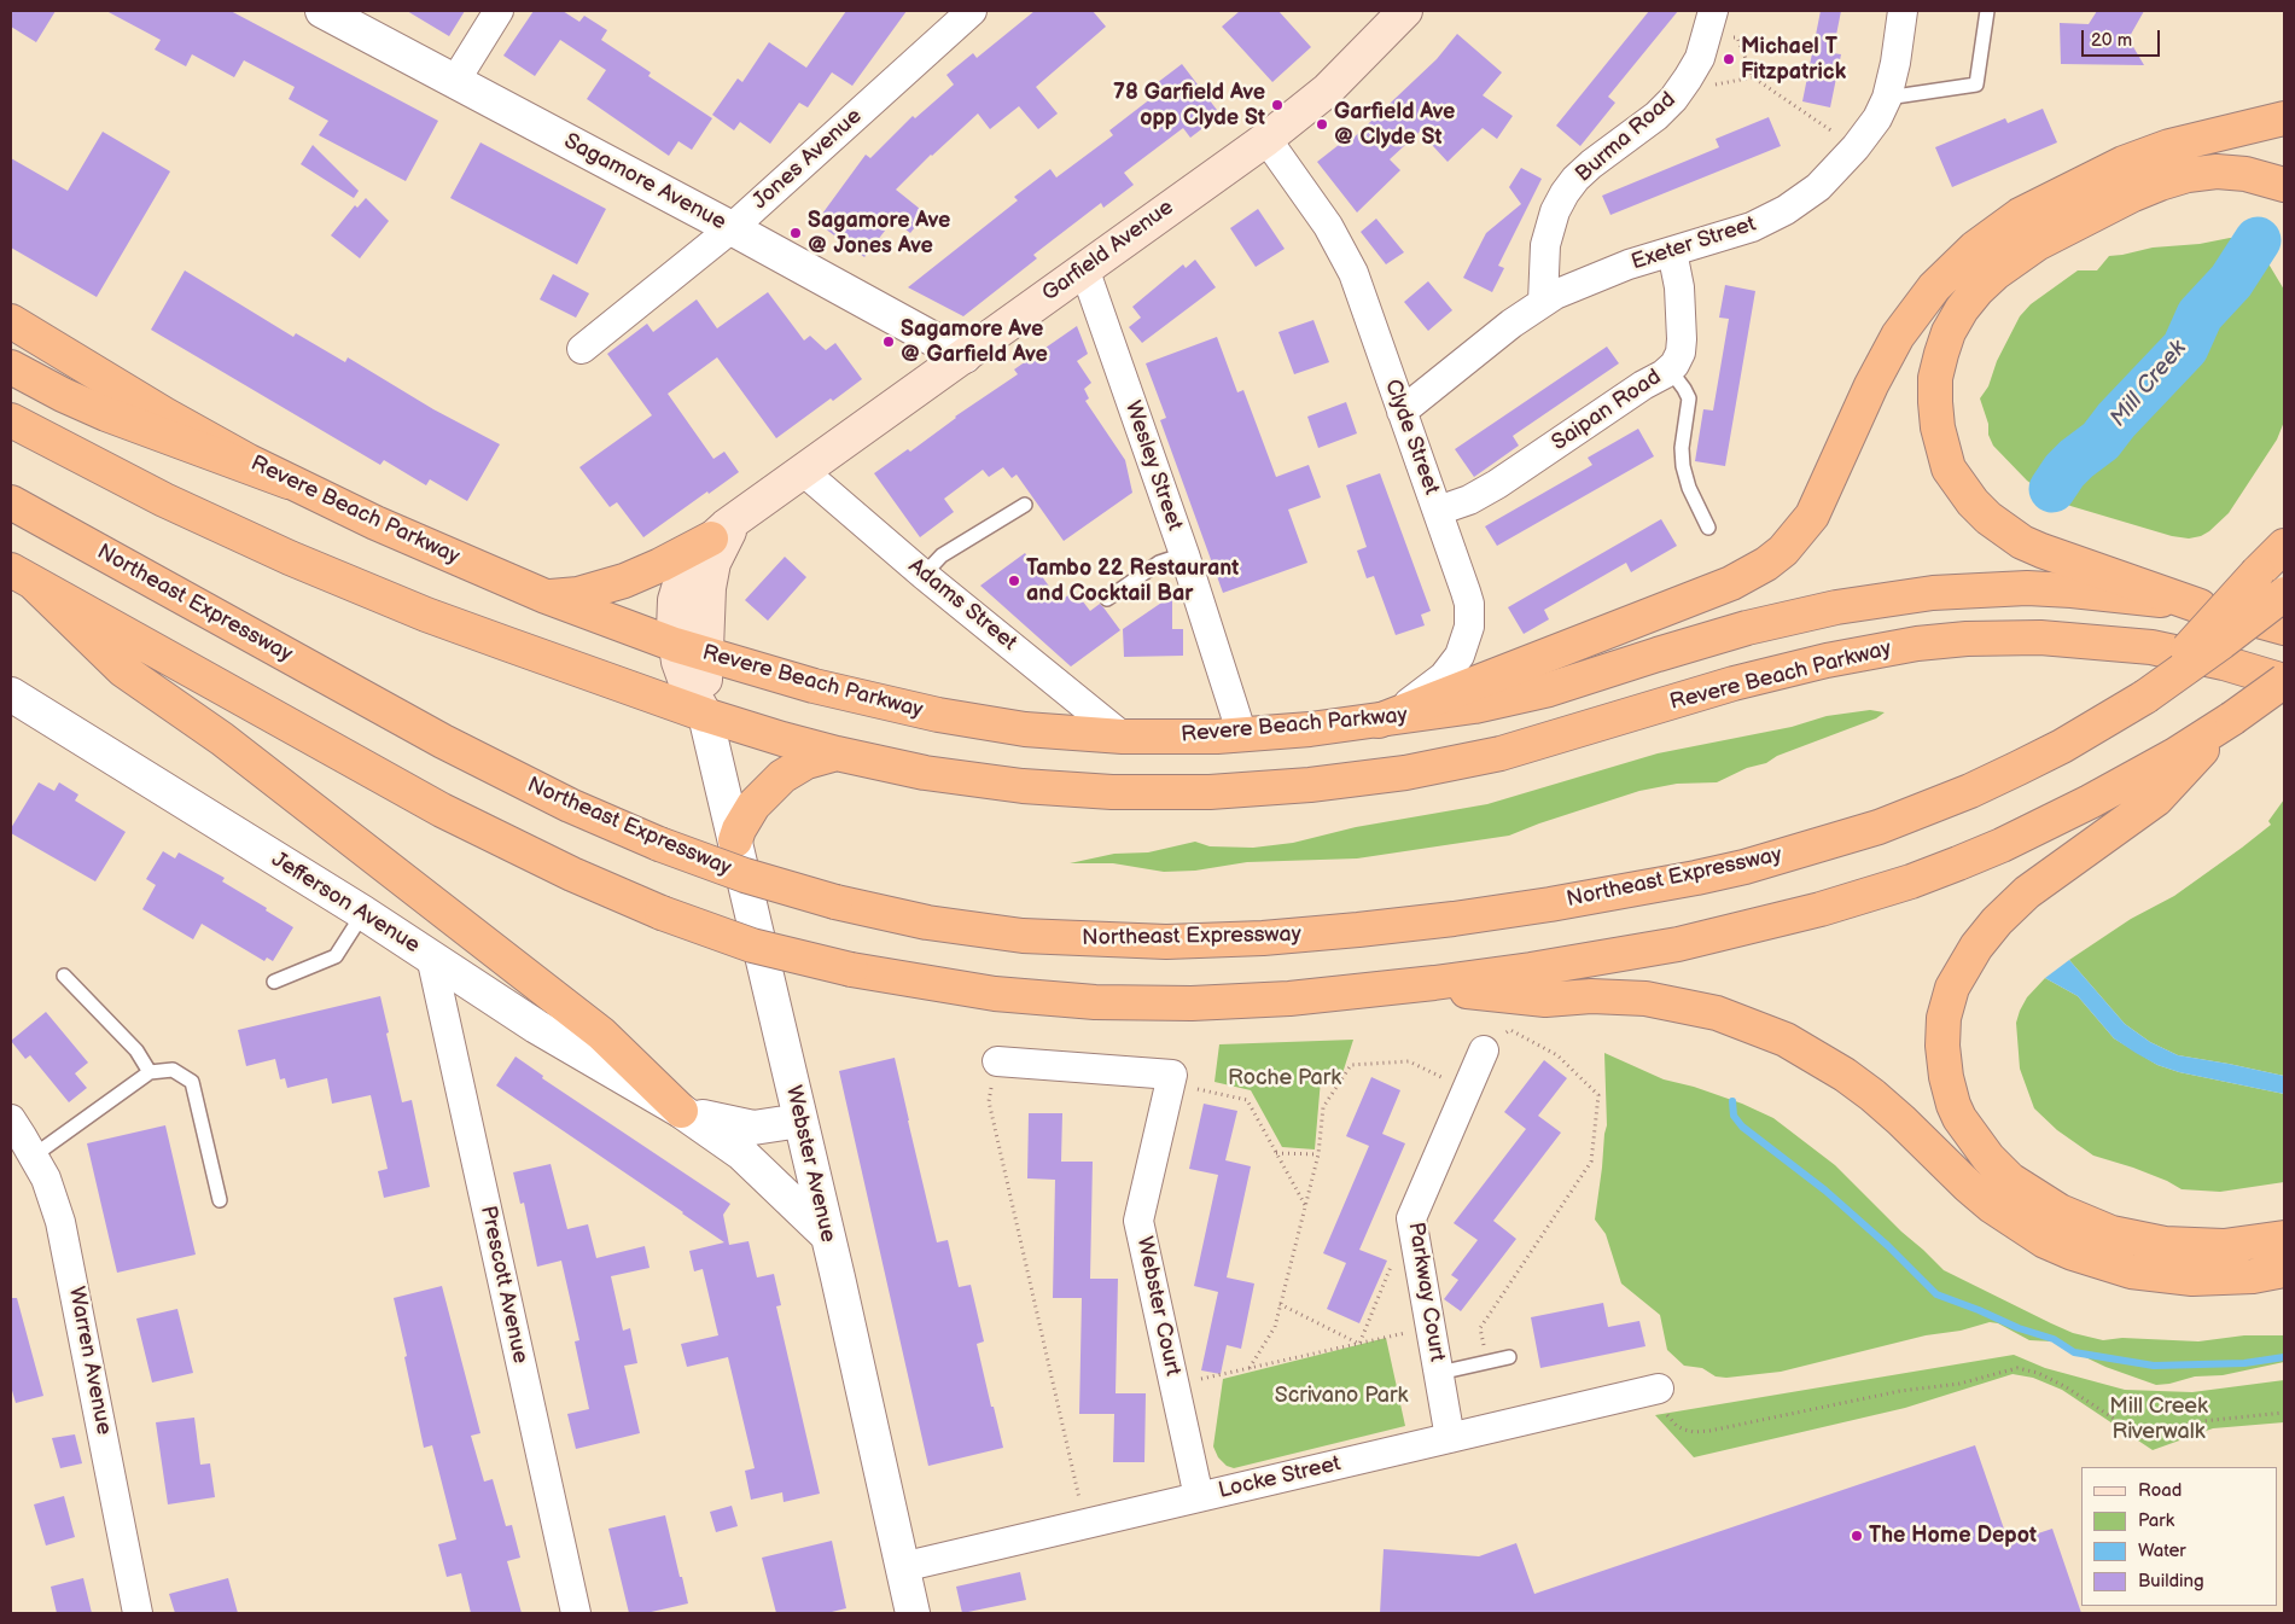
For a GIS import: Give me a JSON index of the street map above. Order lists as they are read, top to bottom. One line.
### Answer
{"streets":{"highway":["Revere Beach Parkway","Northeast Expressway"],"main road":["Garfield Avenue"],"street":["Burma Road","Jones Avenue","Sagamore Avenue","Exeter Street","Saipan Road","Clyde Street","Wesley Street","Adams Street","Jefferson Avenue","Webster Avenue","Prescott Avenue","Parkway Court","Webster Court","Warren Avenue","Locke Street"]},"crossings":[["Burma Road","Exeter Street"],["Jones Avenue","Sagamore Avenue"],["Sagamore Avenue","Garfield Avenue"],["Exeter Street","Saipan Road"],["Exeter Street","Clyde Street"],["Garfield Avenue","Clyde Street"],["Garfield Avenue","Wesley Street"],["Garfield Avenue","Revere Beach Parkway"],["Garfield Avenue","Adams Street"],["Garfield Avenue","Webster Avenue"],["Saipan Road","Clyde Street"],["Clyde Street","Revere Beach Parkway"],["Wesley Street","Revere Beach Parkway"],["Revere Beach Parkway","Adams Street"],["Revere Beach Parkway","Webster Avenue"],["Jefferson Avenue","Webster Avenue"],["Jefferson Avenue","Prescott Avenue"],["Webster Avenue","Locke Street"],["Parkway Court","Locke Street"],["Webster Court","Locke Street"]],"water":["Mill Creek"],"parks":["Roche Park","Scrivano Park","Mill Creek Riverwalk"],"places":["Michael T Fitzpatrick","78 Garfield Ave opp Clyde St","Garfield Ave @ Clyde St","Sagamore Ave @ Jones Ave","Sagamore Ave @ Garfield Ave","Tambo 22 Restaurant and Cocktail Bar","The Home Depot"],"legend":["Road","Park","Water","Building"],"scale_bar":"20 m"}
